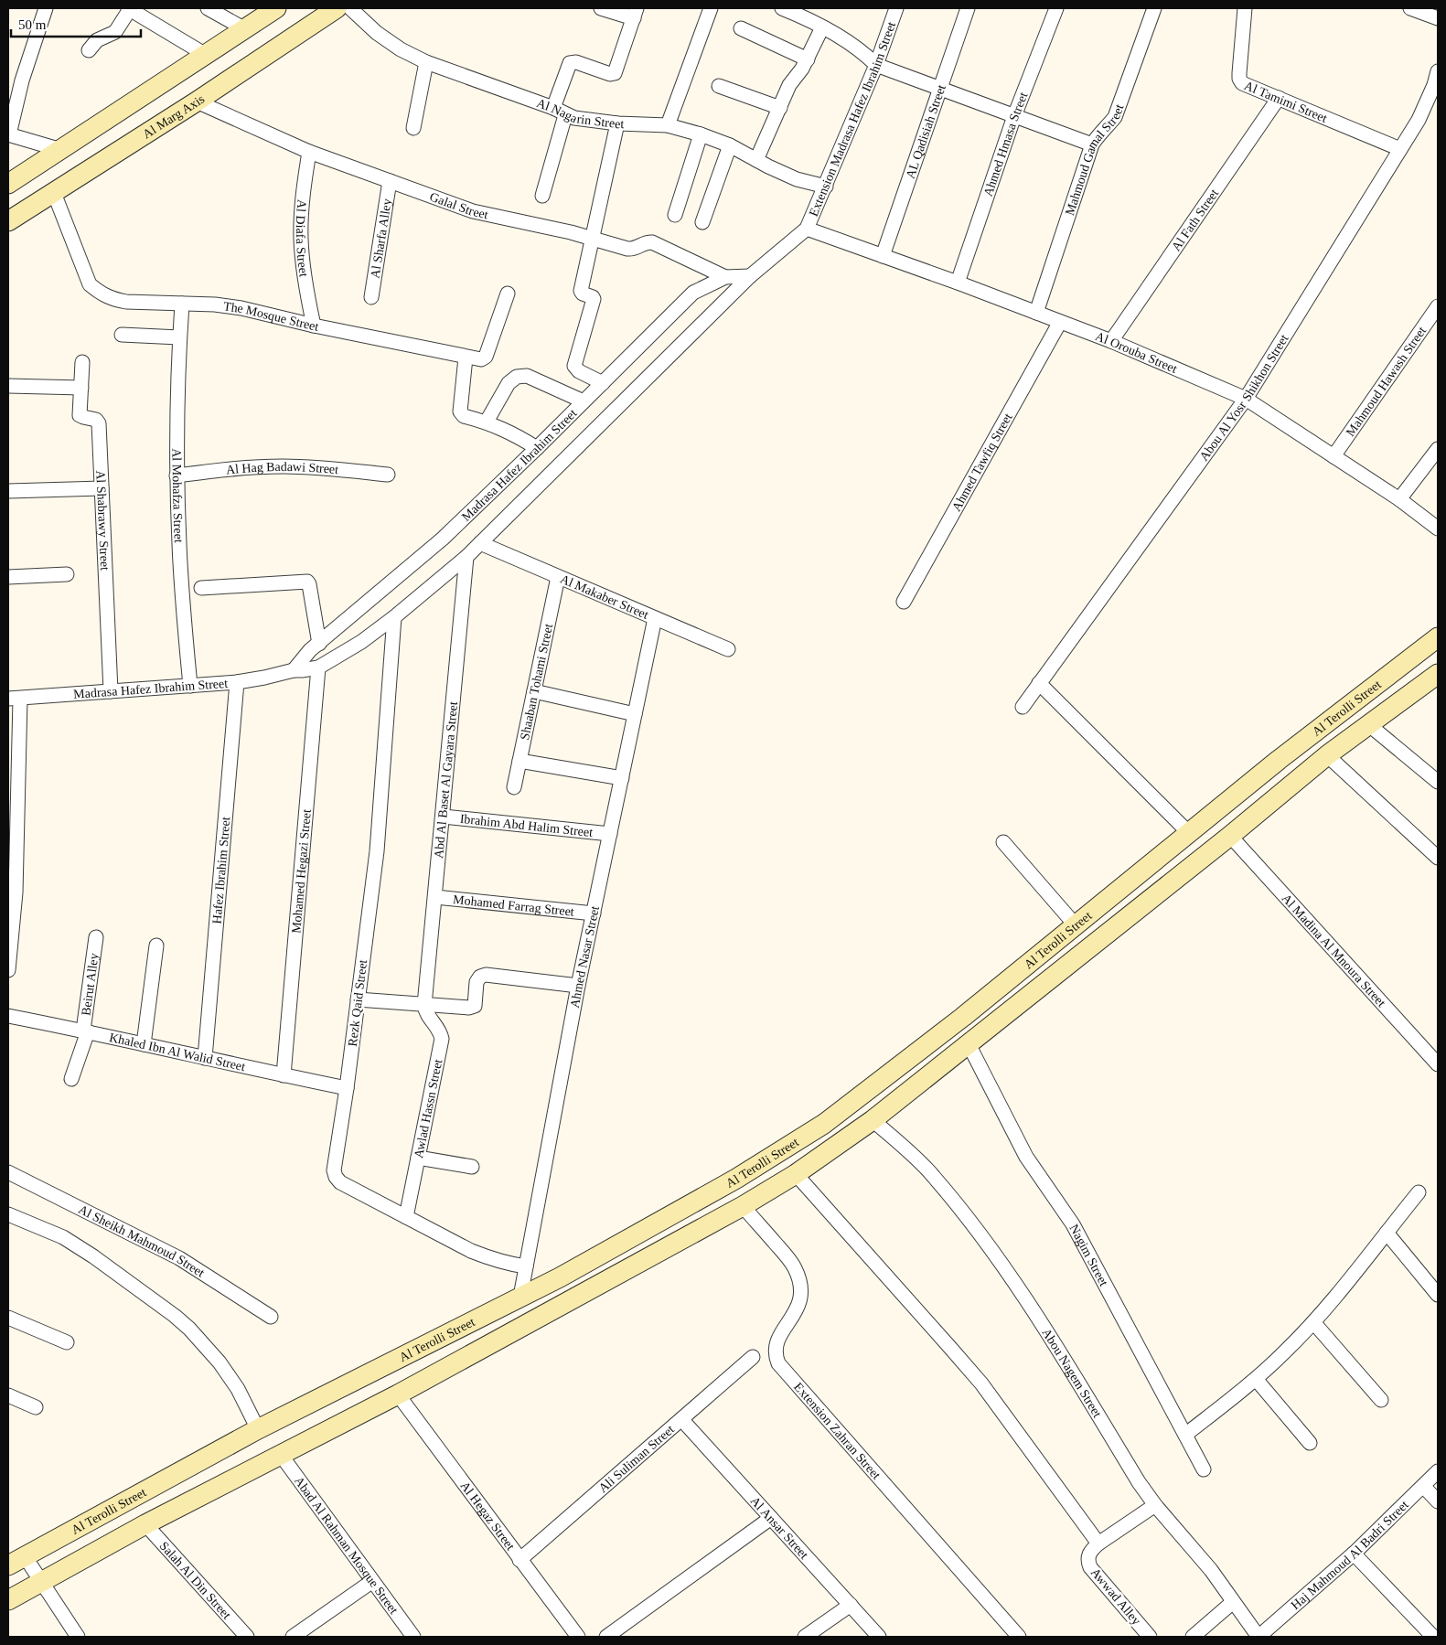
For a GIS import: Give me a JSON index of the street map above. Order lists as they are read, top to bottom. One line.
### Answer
{"streets":{"street":["Al Tamimi Street","Al Nagarin Street","Al Marg Axis","Extension Madrasa Hafez Ibrahim Street","AL Qadisiah Street","Ahmed Hmasa Street","Mahmoud Gamal Street","Galal Street","Al Fath Street","Al Diafa Street","Al Sharfa Alley","The Mosque Street","Al Orouba Street","Mahmoud Hawash Street","Abou Al Yosr Shikhon Street","Ahmed Tawfiq Street","Madrasa Hafez Ibrahim Street","Al Hag Badawi Street","Al Mohafza Street","Al Shabrawy Street","Al Makaber Street","Shaaban Tohami Street","Al Terolli Street","Abd Al Baset Al Gayara Street","Ibrahim Abd Halim Street","Hafez Ibrahim Street","Mohamed Hegazi Street","Mohamed Farrag Street","Al Madina Al Mnoura Street","Ahmed Nasar Street","Beirut Alley","Rezk Qaid Street","Khaled Ibn Al Walid Street","Awlad Hassn Street","Al Sheikh Mahmoud Street","Nagim Street","Abou Nagem Street","Extension Zahran Street","Ali Suliman Street","Al Hegaz Street","Al Ansar Street","Abad Al Rahman Mosque Street","Haj Mahmoud Al Badri Street","Salah Al Din Street","Awwad Alley"]},"crossings":[["Al Tamimi Street","Al Fath Street"],["Al Tamimi Street","Abou Al Yosr Shikhon Street"],["Al Nagarin Street","Extension Madrasa Hafez Ibrahim Street"],["Al Marg Axis","Galal Street"],["Al Marg Axis","The Mosque Street"],["Extension Madrasa Hafez Ibrahim Street","Al Orouba Street"],["Extension Madrasa Hafez Ibrahim Street","Madrasa Hafez Ibrahim Street"],["AL Qadisiah Street","Al Orouba Street"],["Ahmed Hmasa Street","Al Orouba Street"],["Mahmoud Gamal Street","Al Orouba Street"],["Galal Street","Al Diafa Street"],["Galal Street","Al Sharfa Alley"],["Galal Street","Madrasa Hafez Ibrahim Street"],["Al Fath Street","Al Orouba Street"],["Al Diafa Street","The Mosque Street"],["The Mosque Street","Al Mohafza Street"],["Al Orouba Street","Mahmoud Hawash Street"],["Al Orouba Street","Abou Al Yosr Shikhon Street"],["Al Orouba Street","Ahmed Tawfiq Street"],["Al Orouba Street","Madrasa Hafez Ibrahim Street"],["Madrasa Hafez Ibrahim Street","Al Mohafza Street"],["Madrasa Hafez Ibrahim Street","Al Shabrawy Street"],["Madrasa Hafez Ibrahim Street","Al Makaber Street"],["Madrasa Hafez Ibrahim Street","Abd Al Baset Al Gayara Street"],["Madrasa Hafez Ibrahim Street","Hafez Ibrahim Street"],["Madrasa Hafez Ibrahim Street","Mohamed Hegazi Street"],["Madrasa Hafez Ibrahim Street","Rezk Qaid Street"],["Al Hag Badawi Street","Al Mohafza Street"],["Al Makaber Street","Shaaban Tohami Street"],["Al Makaber Street","Ahmed Nasar Street"],["Al Terolli Street","Al Madina Al Mnoura Street"],["Al Terolli Street","Ahmed Nasar Street"],["Al Terolli Street","Nagim Street"],["Al Terolli Street","Abou Nagem Street"],["Al Terolli Street","Extension Zahran Street"],["Al Terolli Street","Al Hegaz Street"],["Al Terolli Street","Abad Al Rahman Mosque Street"],["Al Terolli Street","Salah Al Din Street"],["Abd Al Baset Al Gayara Street","Ibrahim Abd Halim Street"],["Abd Al Baset Al Gayara Street","Mohamed Farrag Street"],["Abd Al Baset Al Gayara Street","Awlad Hassn Street"],["Ibrahim Abd Halim Street","Ahmed Nasar Street"],["Hafez Ibrahim Street","Khaled Ibn Al Walid Street"],["Mohamed Hegazi Street","Khaled Ibn Al Walid Street"],["Mohamed Farrag Street","Ahmed Nasar Street"],["Ahmed Nasar Street","Rezk Qaid Street"],["Beirut Alley","Khaled Ibn Al Walid Street"],["Rezk Qaid Street","Khaled Ibn Al Walid Street"],["Rezk Qaid Street","Awlad Hassn Street"],["Abou Nagem Street","Haj Mahmoud Al Badri Street"],["Abou Nagem Street","Awwad Alley"],["Ali Suliman Street","Al Hegaz Street"],["Ali Suliman Street","Al Ansar Street"]],"scale_bar":"50 m"}
